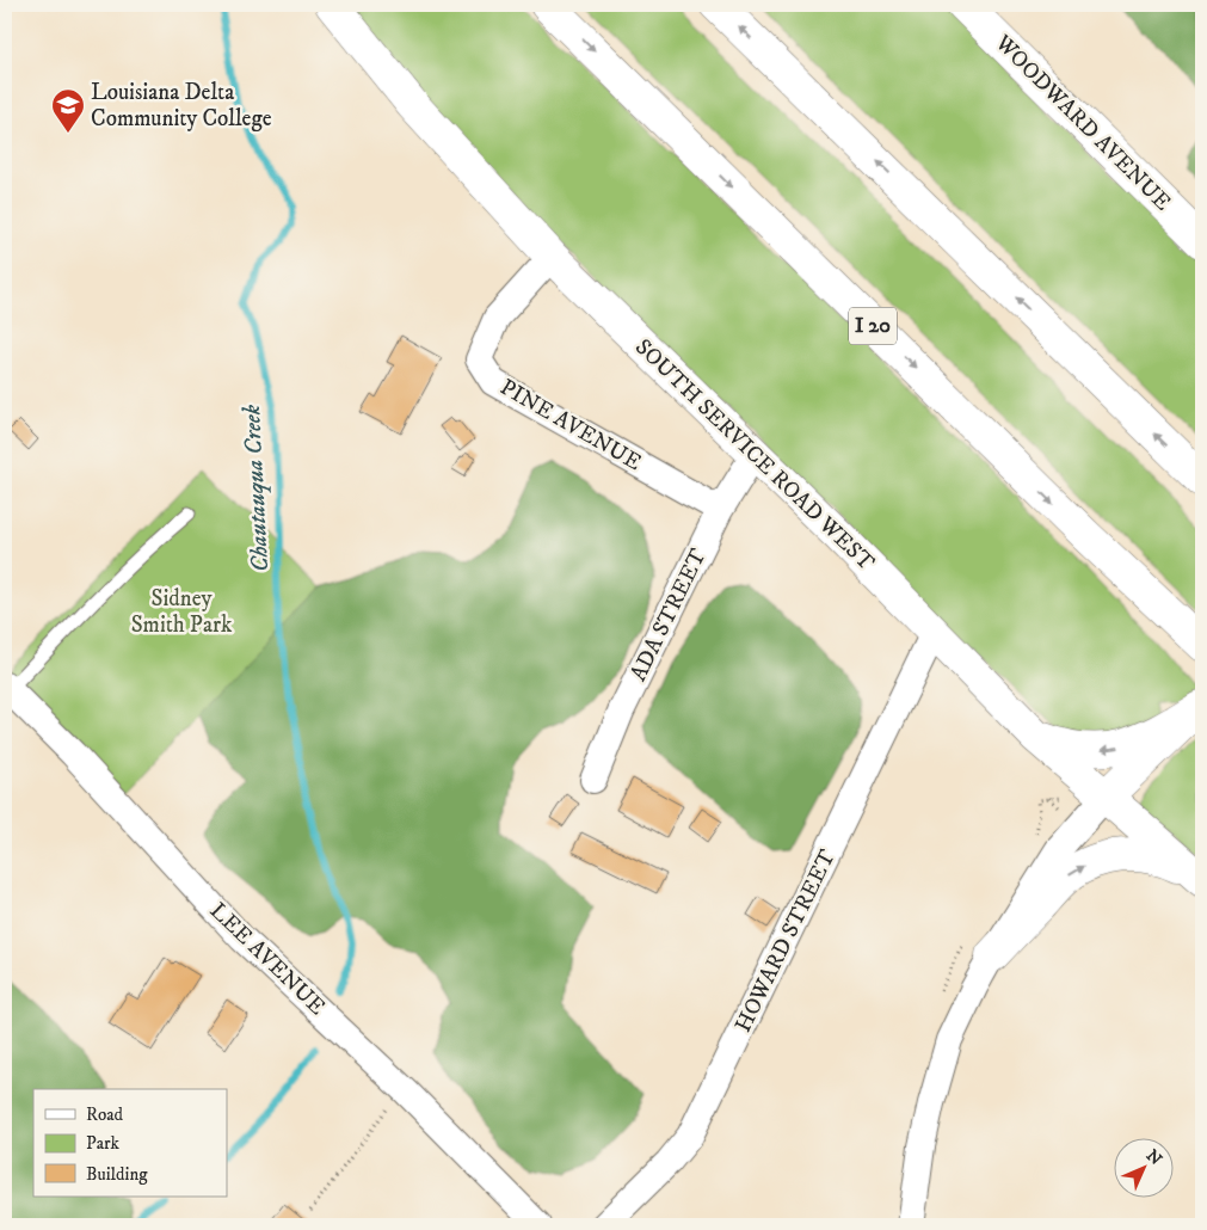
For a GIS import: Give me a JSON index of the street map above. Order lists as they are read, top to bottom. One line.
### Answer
{"streets":{"main road":["WOODWARD AVENUE","I 20","SOUTH SERVICE ROAD WEST"],"street":["PINE AVENUE","ADA STREET","HOWARD STREET","LEE AVENUE"]},"crossings":[["PINE AVENUE","SOUTH SERVICE ROAD WEST"],["PINE AVENUE","ADA STREET"],["SOUTH SERVICE ROAD WEST","ADA STREET"],["SOUTH SERVICE ROAD WEST","HOWARD STREET"]],"water":["Chautauqua Creek"],"parks":["Sidney Smith Park"],"places":{"school or university":["Louisiana Delta Community College"]},"legend":["Road","Park","Building"],"north":"top right"}
